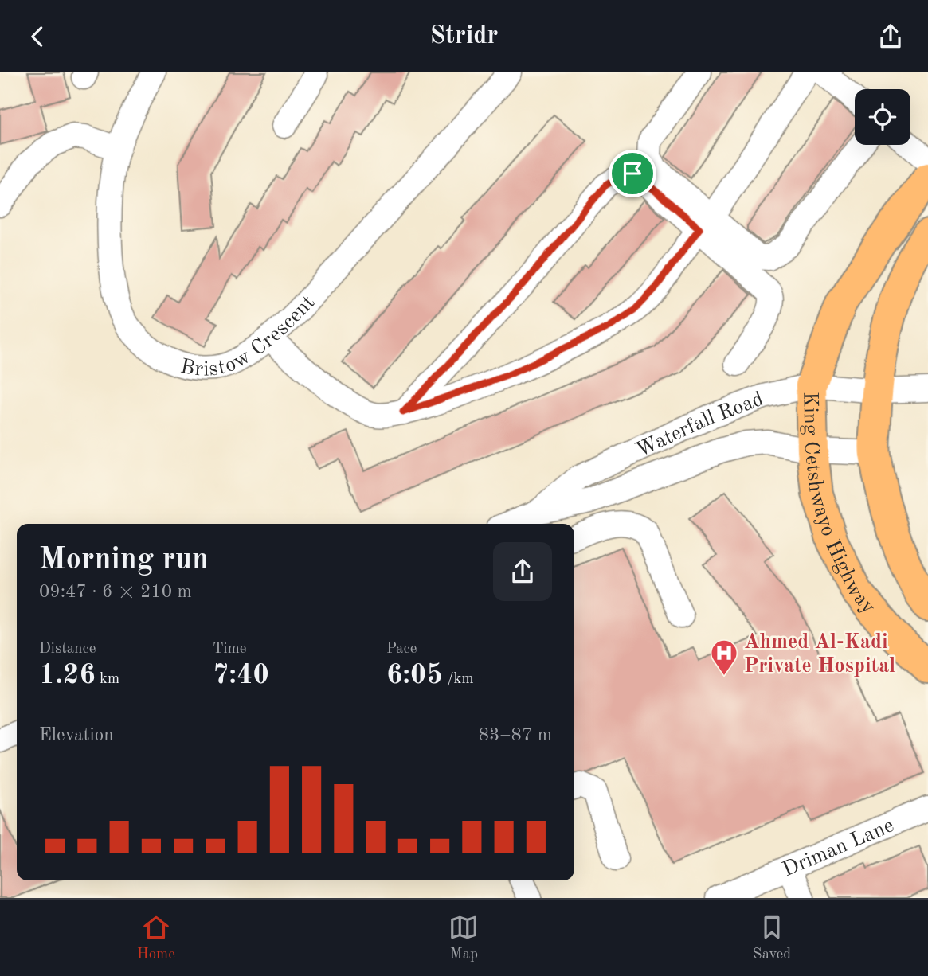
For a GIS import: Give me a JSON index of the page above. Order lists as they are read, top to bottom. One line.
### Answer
{"streets":{"main road":["King Cetshwayo Highway"],"street":["Bristow Crescent","Waterfall Road","Driman Lane"]},"crossings":[["Waterfall Road","King Cetshwayo Highway"]],"places":{"hospital":["Ahmed Al-Kadi Private Hospital"]},"page":{"header":"Stridr","heading":["Morning run","09:47 · 6 × 210 m"],"stats":[["Distance","1.26 km"],["Time","7:40"],["Pace","6:05 /km"]],"chart":["Elevation","83–87 m"],"tabs":["Home","Map","Saved"]}}
